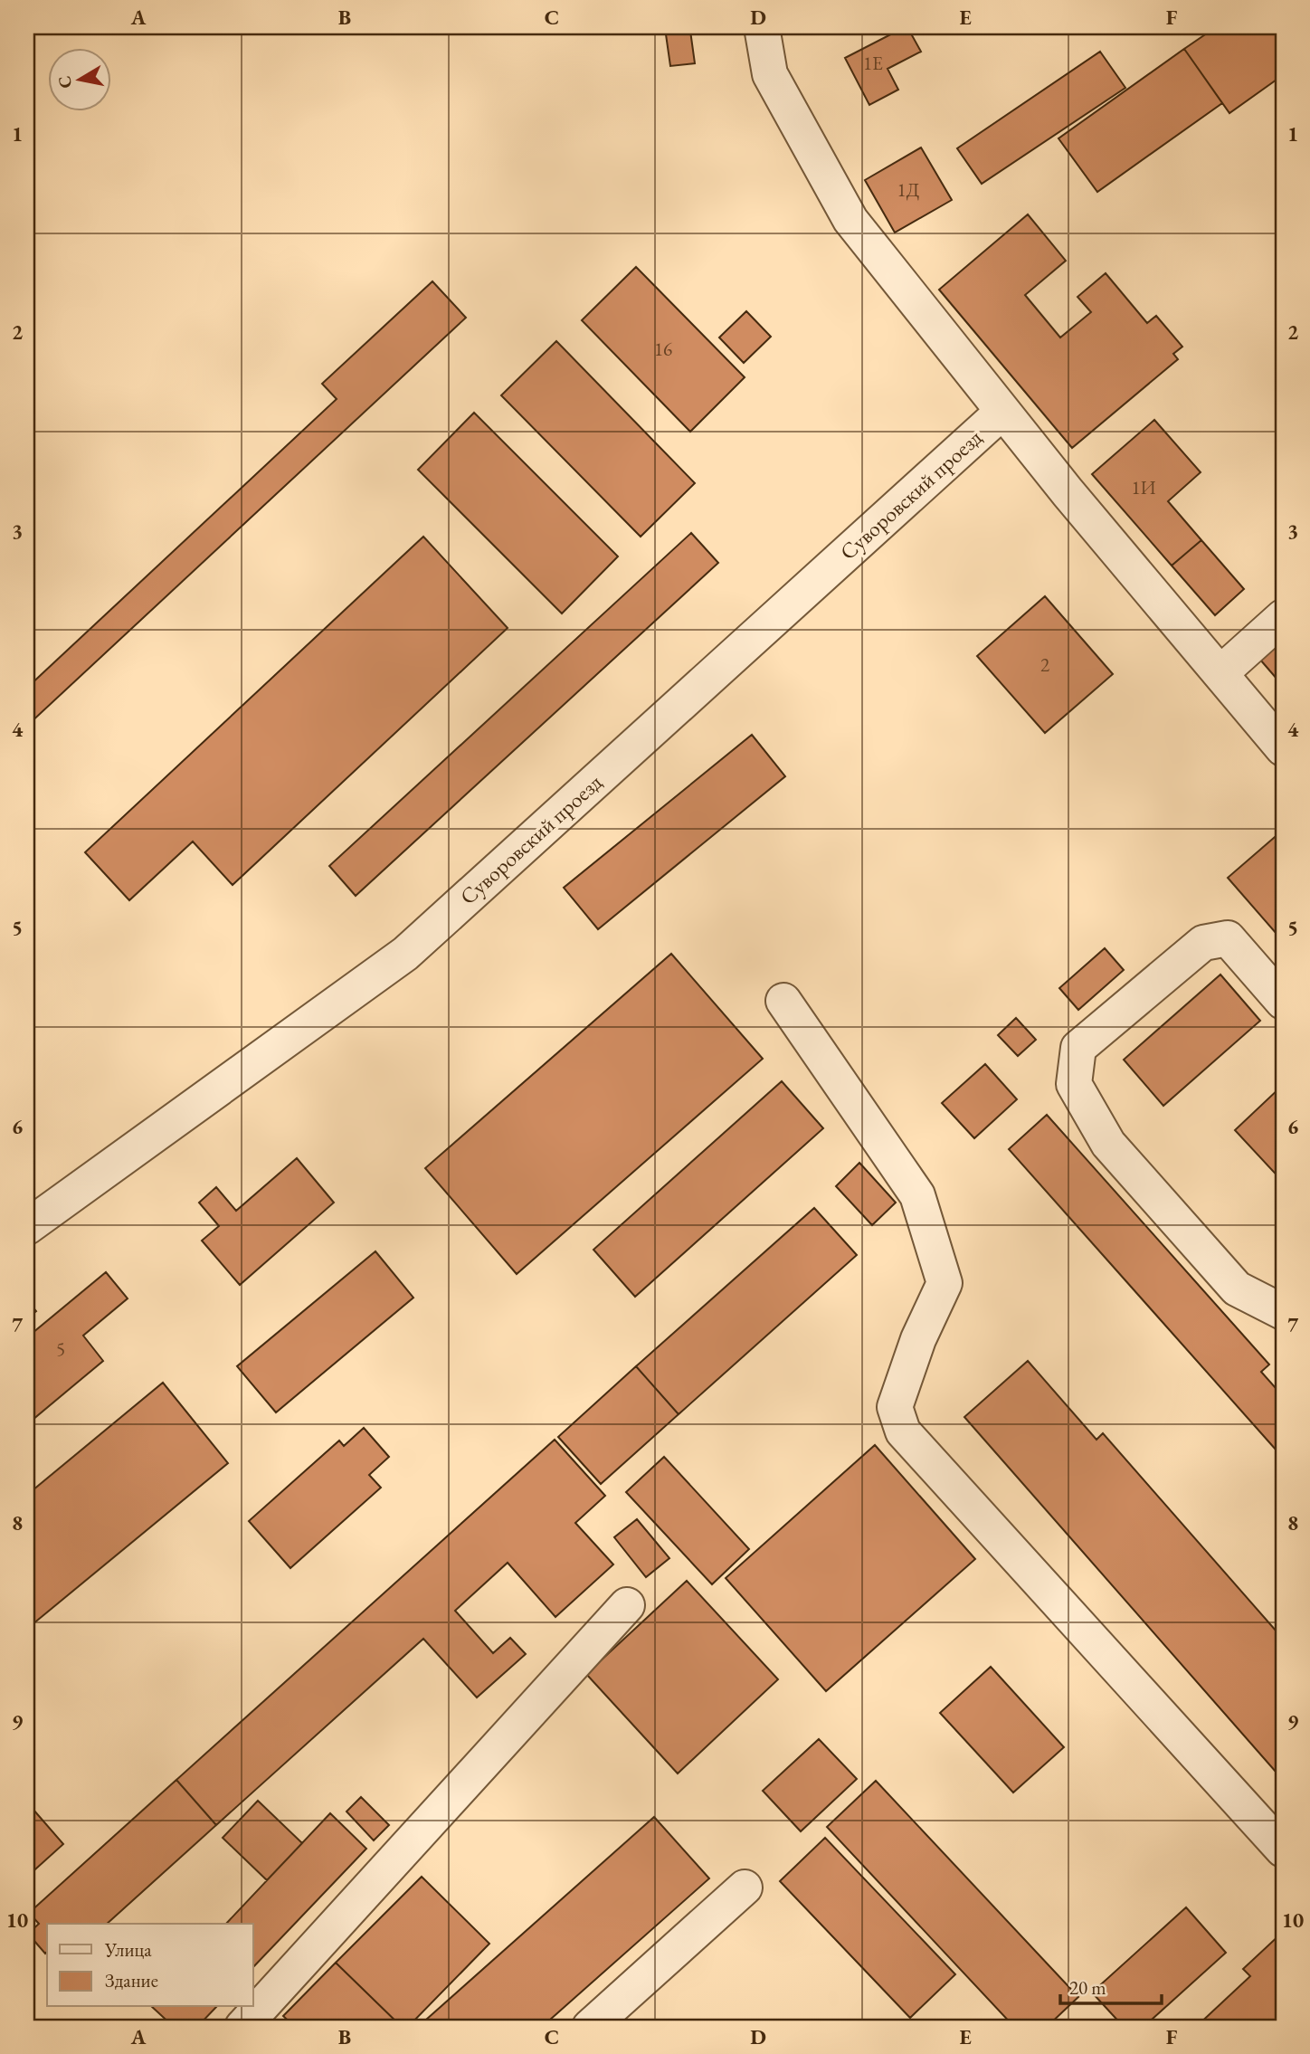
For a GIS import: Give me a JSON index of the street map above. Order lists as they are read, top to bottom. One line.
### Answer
{"streets":{"street":["Суворовский проезд"]},"house_numbers":["1Е","1Д","16","1И","2","5"],"legend":["Улица","Здание"],"scale_bar":"20 m","north":"left","grid":{"columns":["A","B","C","D","E","F"],"rows":["1","2","3","4","5","6","7","8","9","10"]}}
